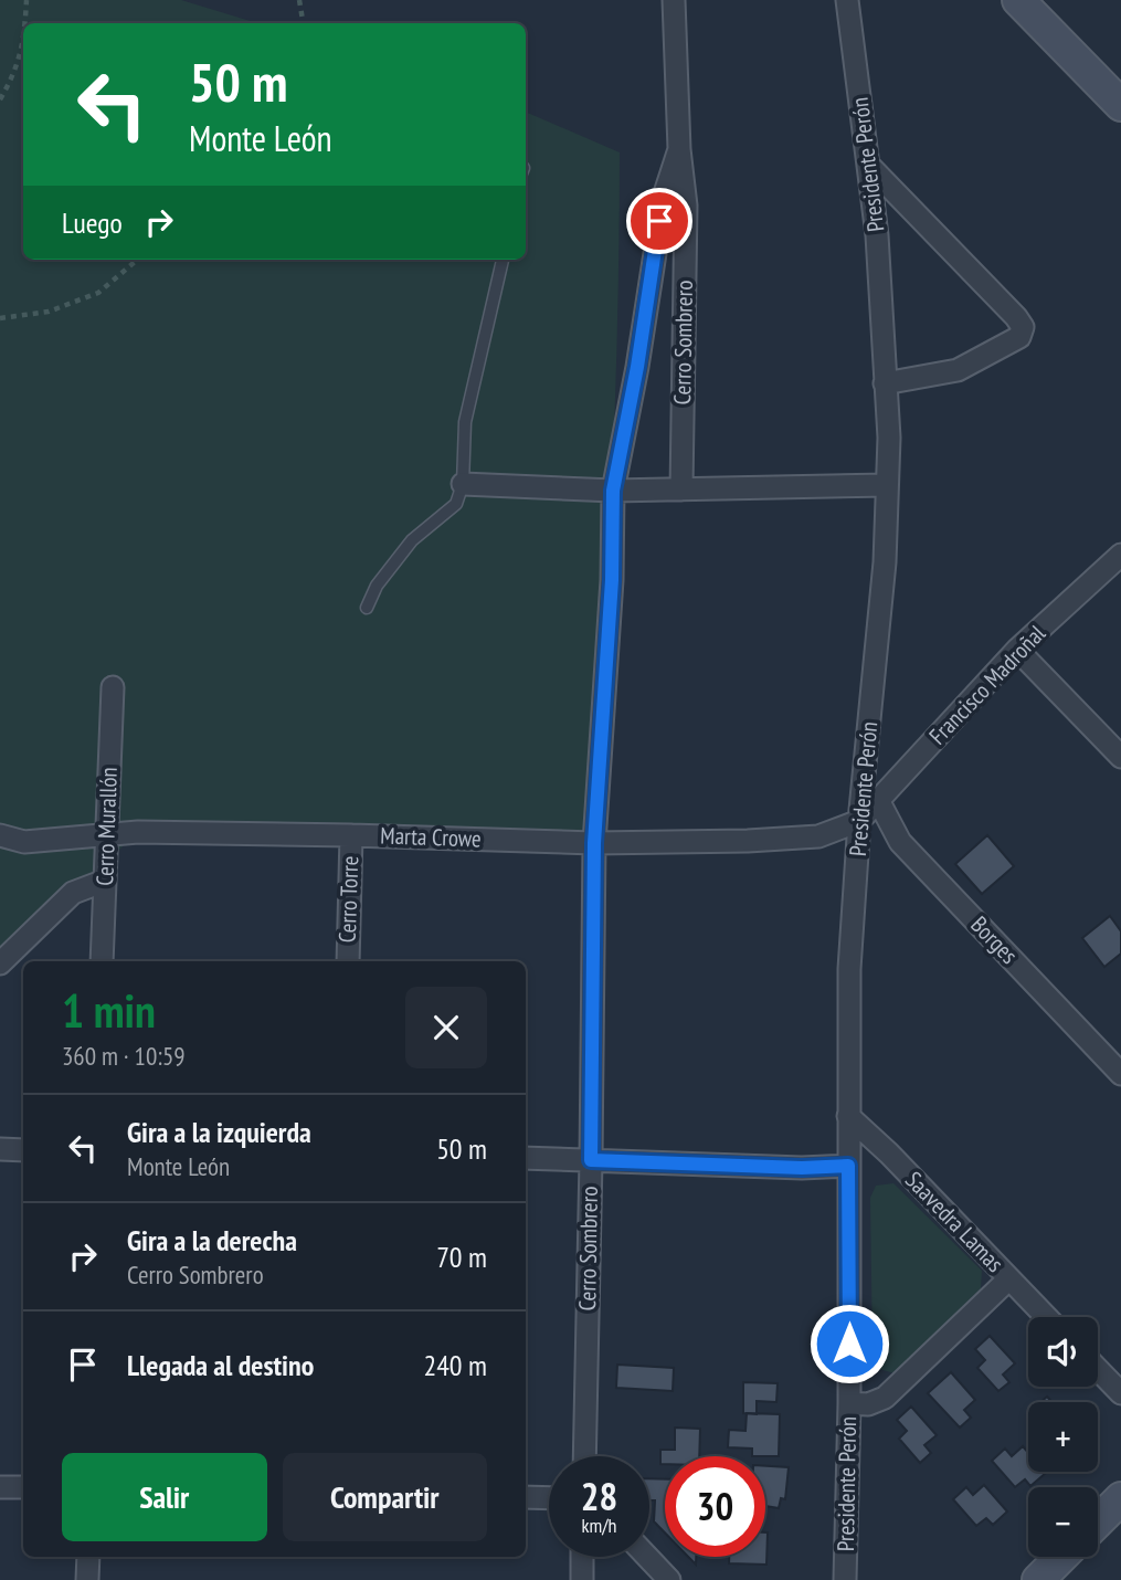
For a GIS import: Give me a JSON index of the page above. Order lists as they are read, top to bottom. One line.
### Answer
{"streets":{"street":["Presidente Perón","Cerro Sombrero","Francisco Madroñal","Cerro Murallón","Marta Crowe","Cerro Torre","Borges","Saavedra Lamas"]},"crossings":[["Presidente Perón","Francisco Madroñal"],["Presidente Perón","Marta Crowe"],["Presidente Perón","Saavedra Lamas"],["Cerro Sombrero","Marta Crowe"],["Francisco Madroñal","Marta Crowe"],["Francisco Madroñal","Borges"],["Cerro Murallón","Marta Crowe"],["Marta Crowe","Cerro Torre"]],"page":{"turn":["50 m","Monte León"],"then":"Luego","heading":["1 min","360 m · 10:59"],"list":[{"name":"Gira a la izquierda","note":"Monte León","value":"50 m"},{"name":"Gira a la derecha","note":"Cerro Sombrero","value":"70 m"},{"name":"Llegada al destino","value":"240 m"}],"map_buttons":["+","−"],"buttons":["Salir","Compartir"],"speed":"28 km/h","limit":"30"}}
